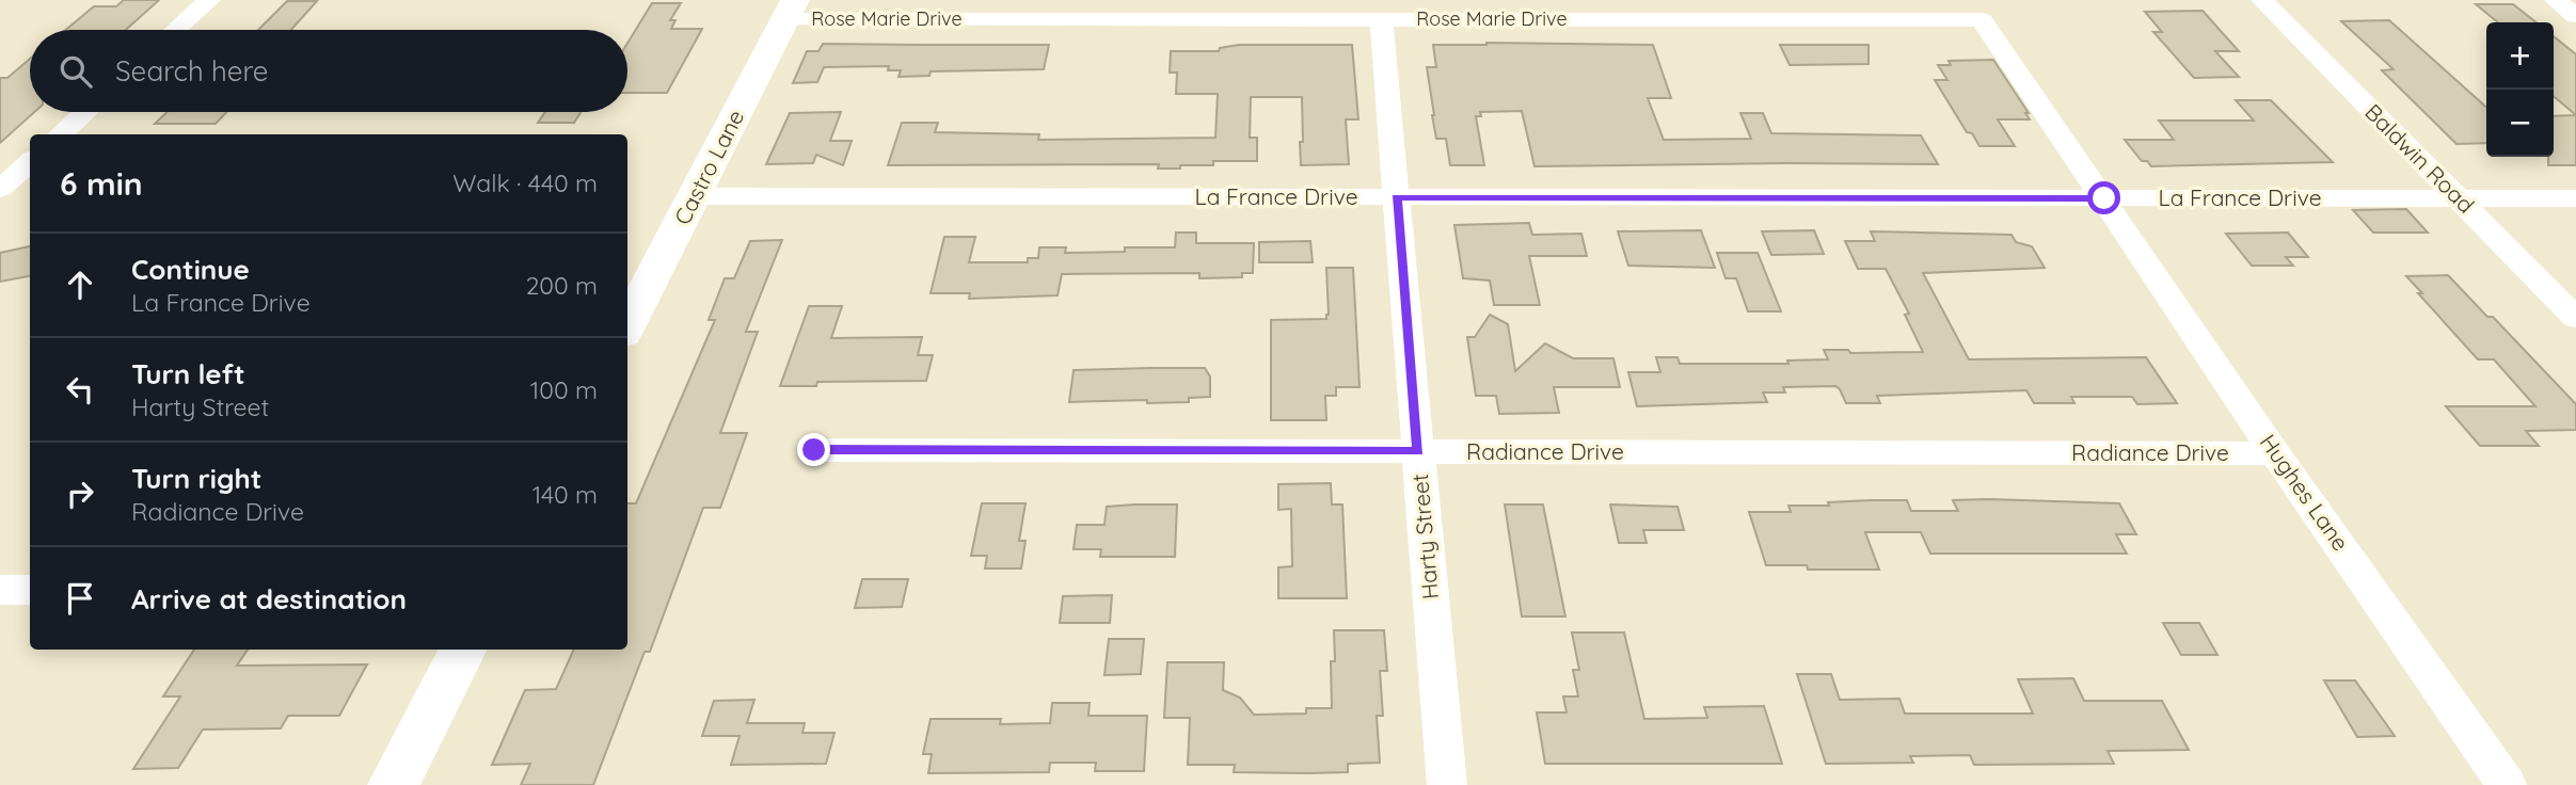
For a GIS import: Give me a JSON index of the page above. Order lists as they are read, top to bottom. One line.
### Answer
{"streets":{"street":["Rose Marie Drive","Baldwin Road","Castro Lane","La France Drive","Radiance Drive","Hughes Lane","Harty Street"]},"crossings":[["Rose Marie Drive","Castro Lane"],["Rose Marie Drive","La France Drive"],["Rose Marie Drive","Hughes Lane"],["Rose Marie Drive","Harty Street"],["Baldwin Road","La France Drive"],["Castro Lane","La France Drive"],["La France Drive","Hughes Lane"],["La France Drive","Harty Street"],["Radiance Drive","Hughes Lane"],["Radiance Drive","Harty Street"]],"page":{"map_buttons":["+","−"],"search":"Search here","heading":["6 min","Walk · 440 m"],"list":[["Continue","La France Drive","200 m"],["Turn left","Harty Street","100 m"],["Turn right","Radiance Drive","140 m"],"Arrive at destination"]}}
